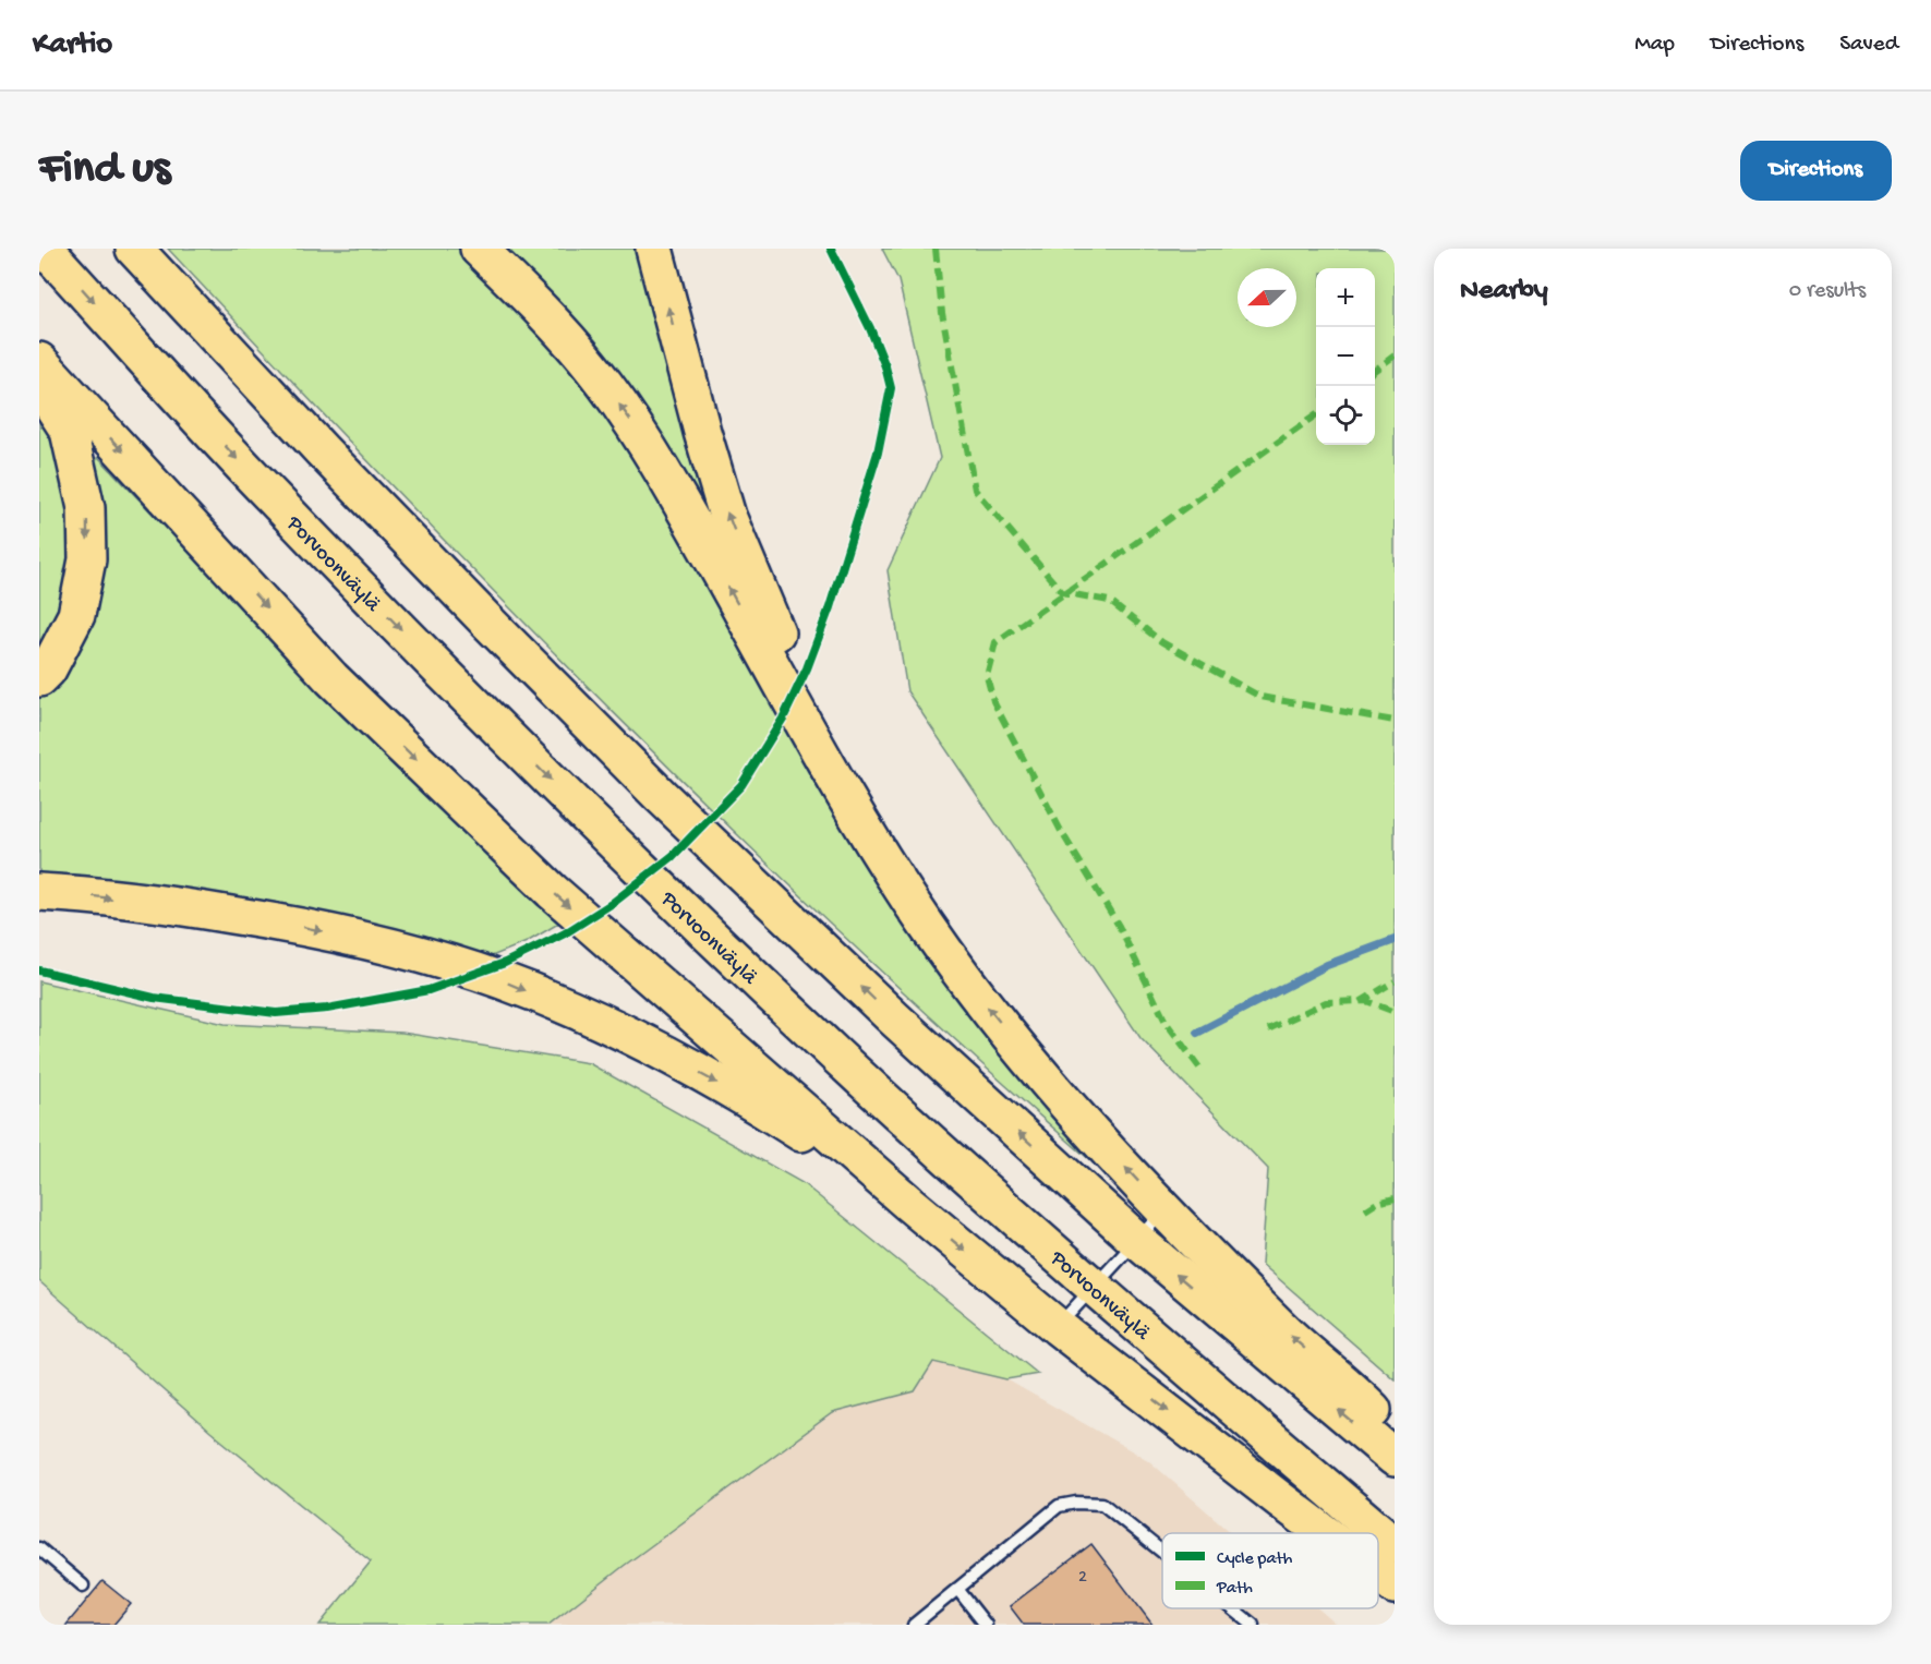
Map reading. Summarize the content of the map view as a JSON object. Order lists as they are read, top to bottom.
{
  "streets": {
    "highway": ["Porvoonväylä"]
  },
  "house_numbers": ["2"],
  "legend": ["Cycle path", "Path"],
  "north": "left",
  "page": {
    "header": "Kartio",
    "nav": ["Map", "Directions", "Saved"],
    "buttons": "Directions",
    "title": "Find us",
    "heading": ["Nearby", "0 results"],
    "map_buttons": ["+", "−"]
  }
}
